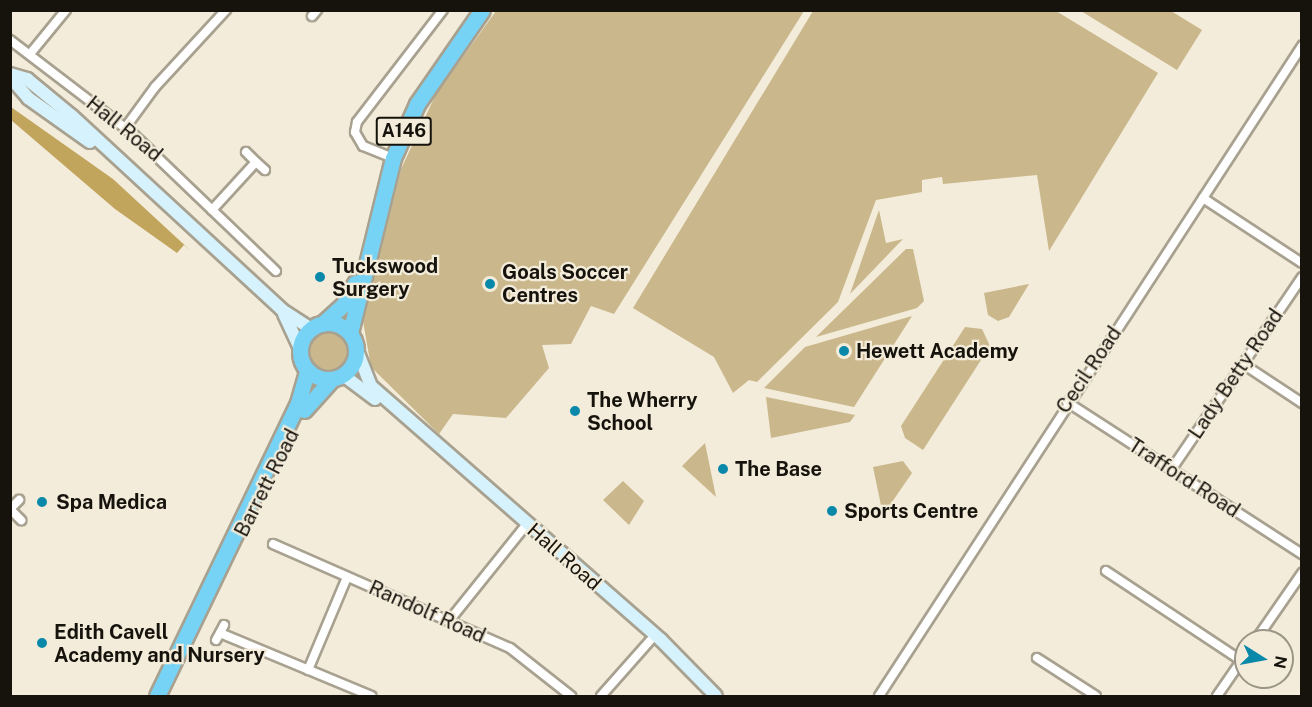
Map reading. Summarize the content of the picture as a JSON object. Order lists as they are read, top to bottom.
{
  "streets": {
    "highway": ["Hall Road", "A146", "Barrett Road"],
    "street": [
      "Cecil Road",
      "Lady Betty Road",
      "Trafford Road",
      "Randolf Road"
    ]
  },
  "crossings": [
    ["Hall Road", "A146"],
    ["Hall Road", "Barrett Road"],
    ["A146", "Barrett Road"],
    ["Cecil Road", "Trafford Road"],
    ["Lady Betty Road", "Trafford Road"]
  ],
  "places": [
    "Tuckswood Surgery",
    "Goals Soccer Centres",
    "Hewett Academy",
    "The Wherry School",
    "The Base",
    "Spa Medica",
    "Sports Centre",
    "Edith Cavell Academy and Nursery"
  ],
  "north": "right"
}
